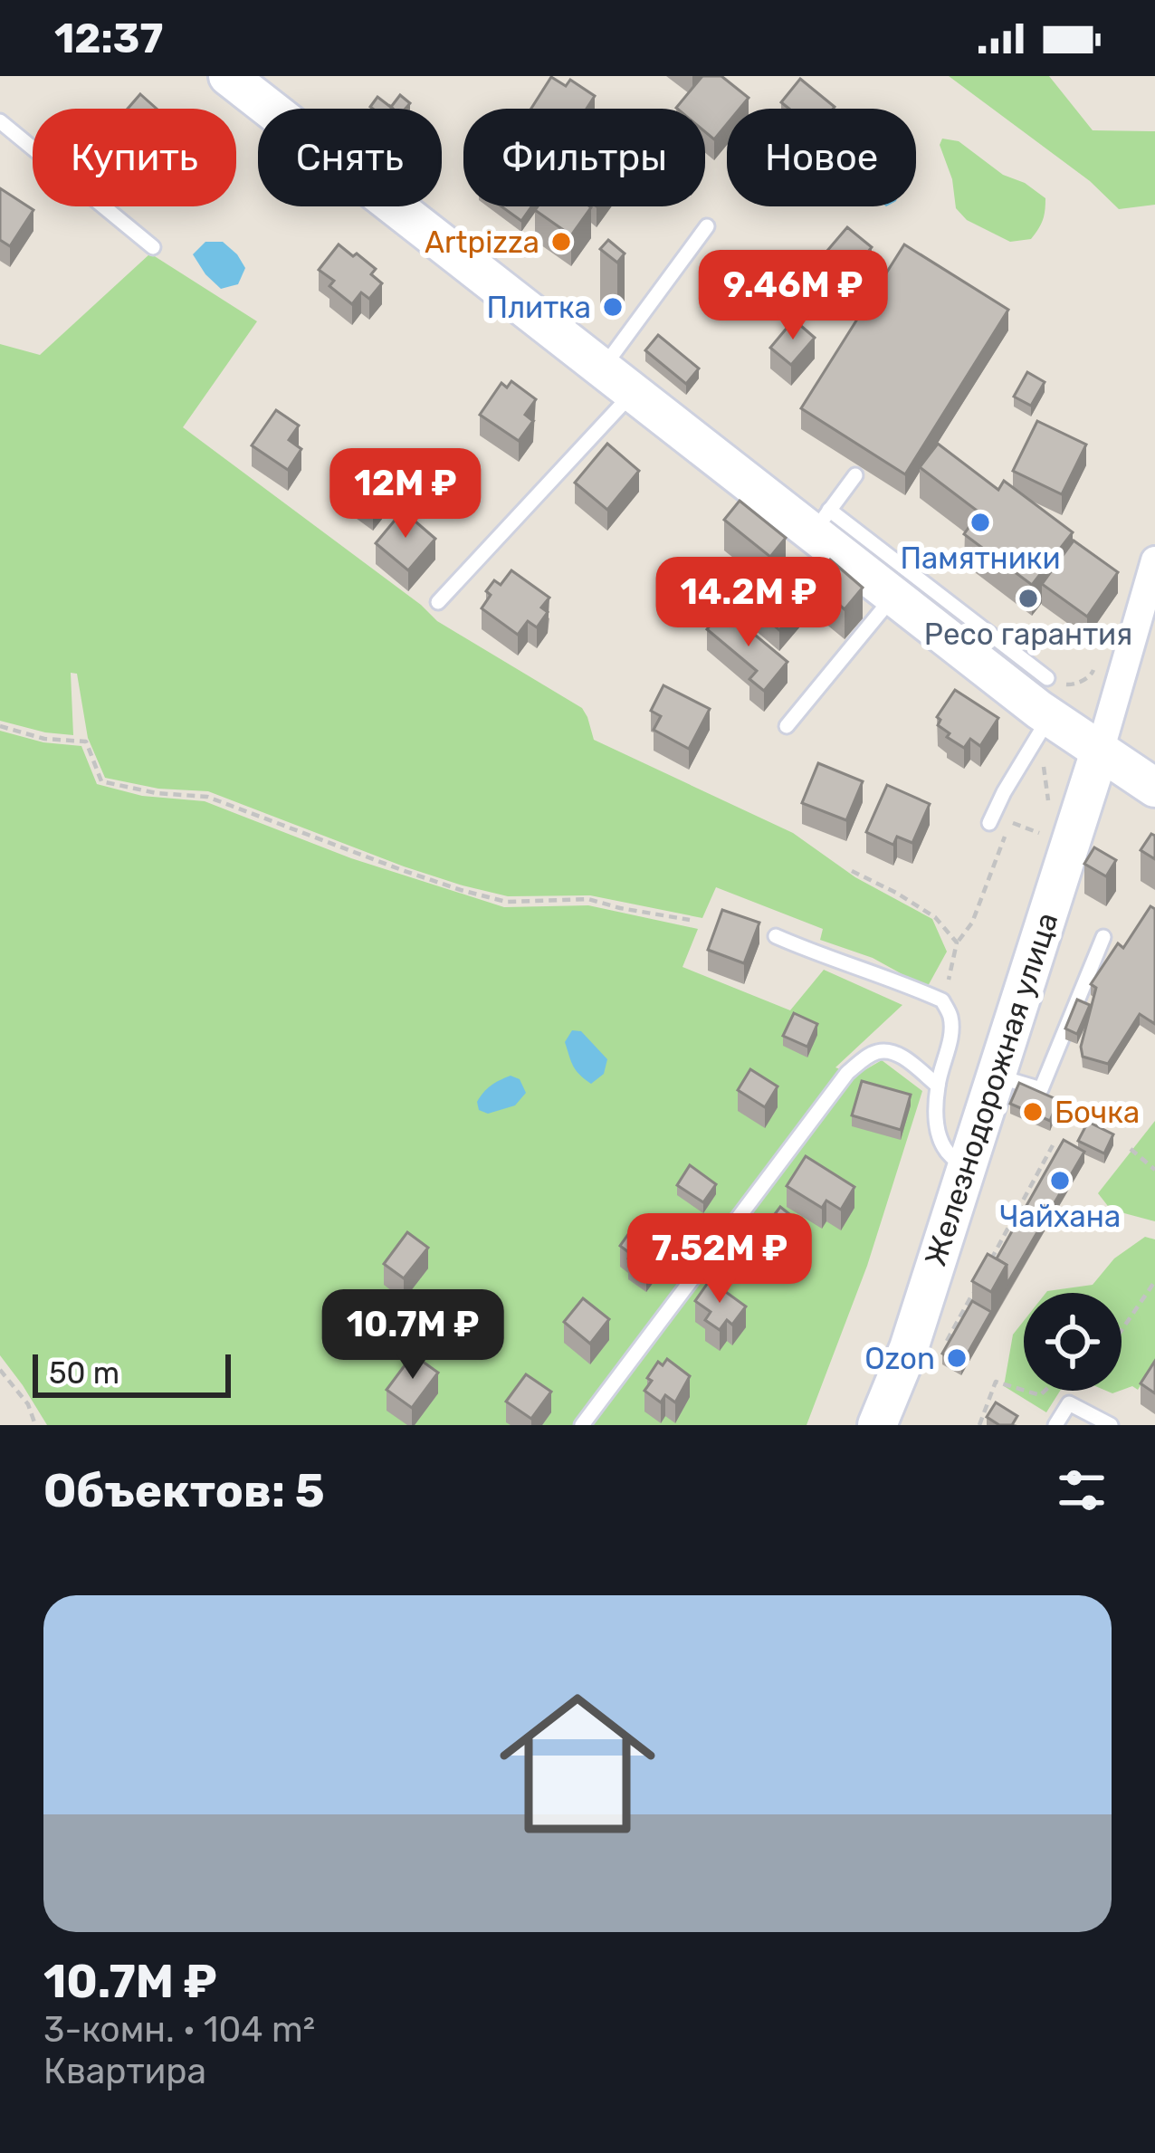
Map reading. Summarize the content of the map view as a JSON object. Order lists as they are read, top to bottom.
{
  "streets": {
    "main road": ["Железнодорожная улица"]
  },
  "places": [
    "Artpizza",
    "Плитка",
    "Памятники",
    "Ресо гарантия",
    "Бочка",
    "Чайхана",
    "Ozon"
  ],
  "scale_bar": "50 m",
  "page": {
    "status": "12:37",
    "chip": [
      "Купить",
      "Снять",
      "Фильтры",
      "Новое"
    ],
    "price": [
      "9.46M ₽",
      "12M ₽",
      "14.2M ₽",
      "7.52M ₽",
      "10.7M ₽"
    ],
    "scale": "50 m",
    "heading": "Объектов: 5",
    "list": [
      {
        "name": "10.7M ₽",
        "note": "3-комн. · 104 m² · Квартира"
      }
    ]
  }
}
